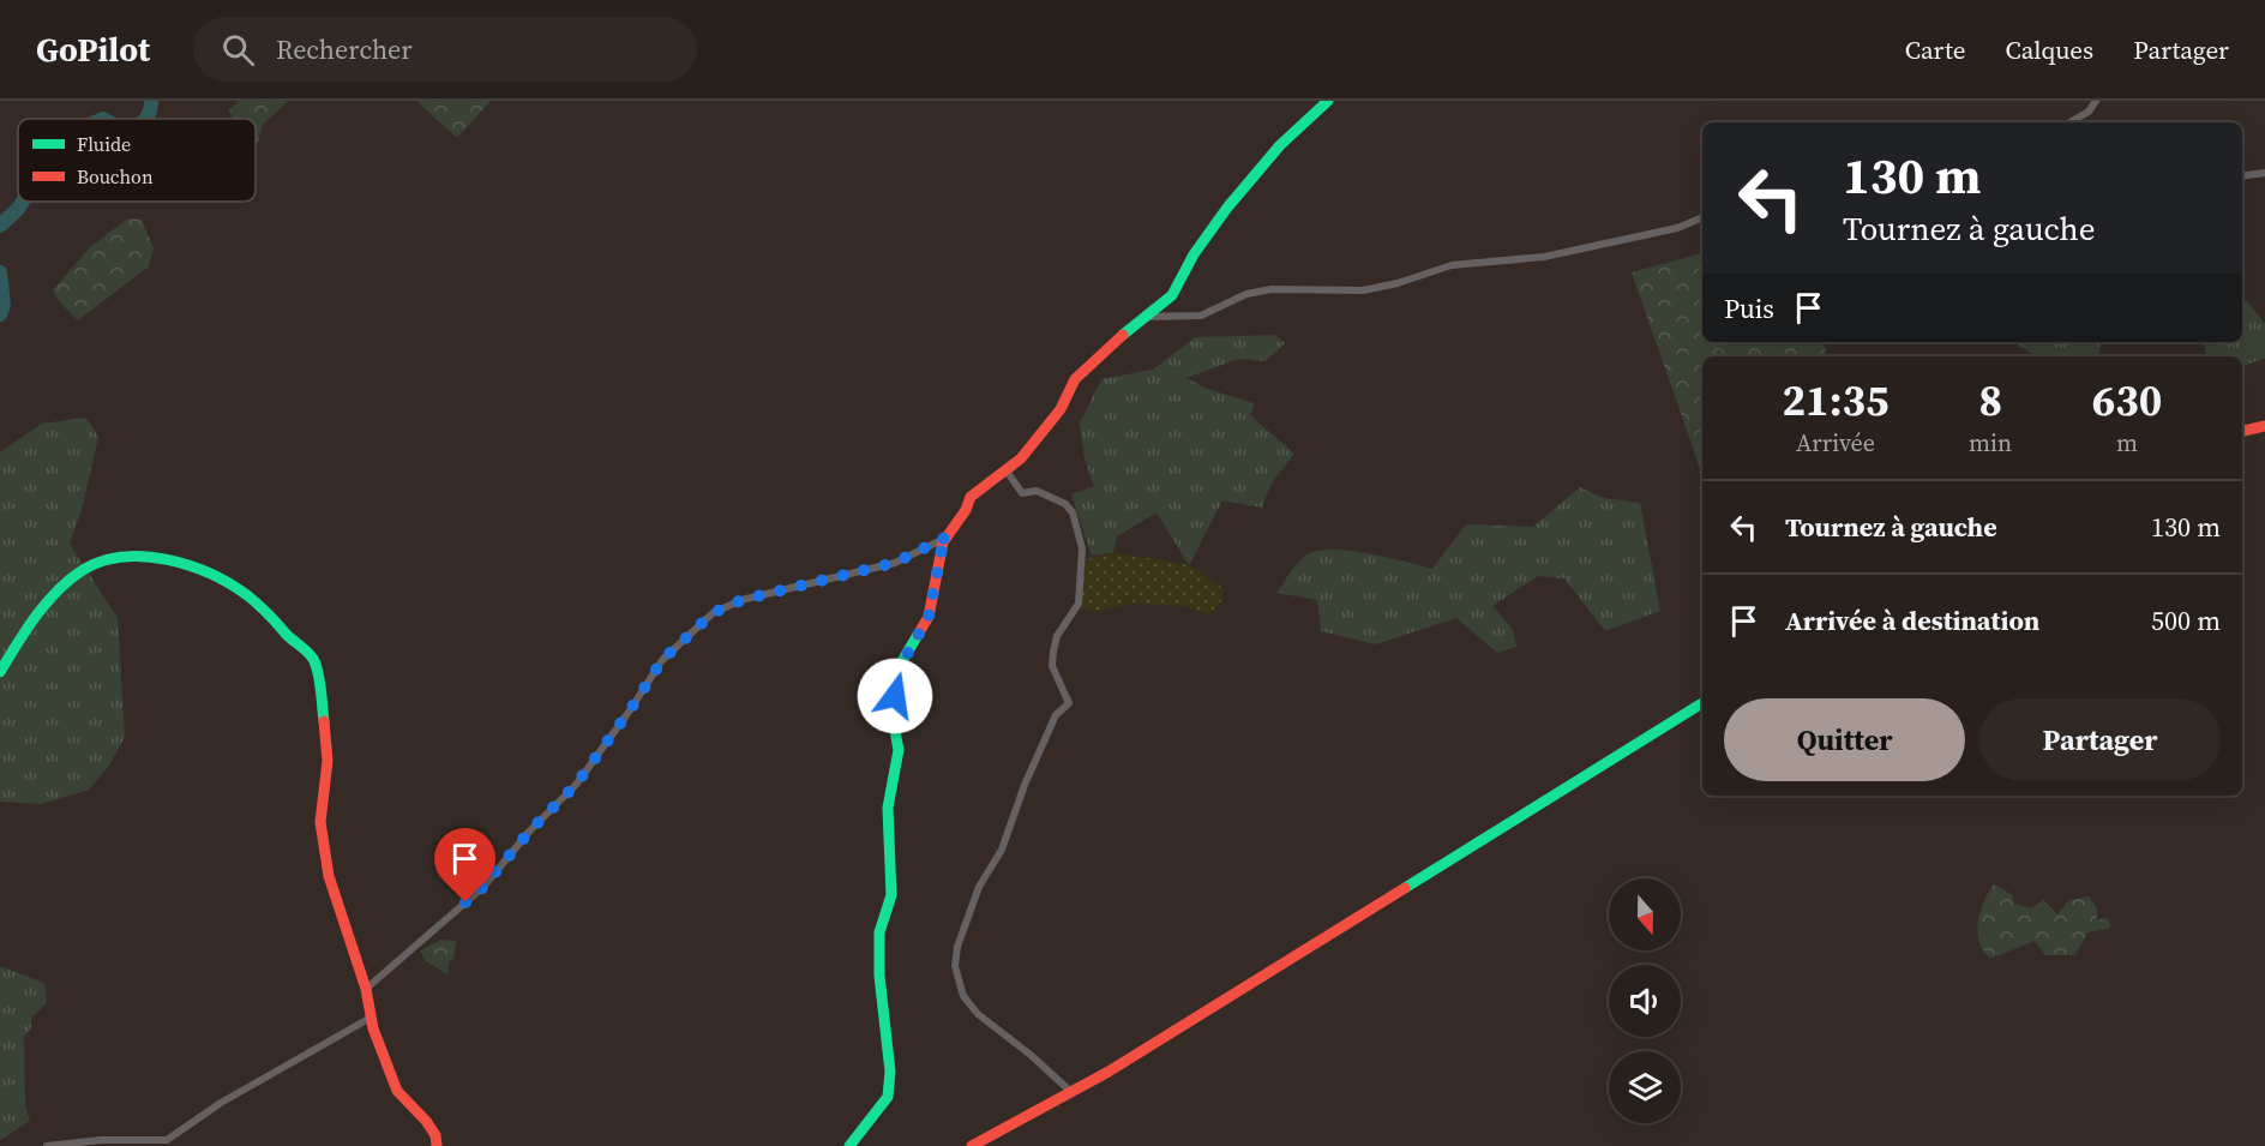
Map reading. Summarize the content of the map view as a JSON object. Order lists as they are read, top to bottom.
{
  "legend": ["Fluide", "Bouchon"],
  "north": "bottom",
  "page": {
    "header": "GoPilot",
    "search": "Rechercher",
    "nav": ["Carte", "Calques", "Partager"],
    "turn": ["130 m", "Tournez à gauche"],
    "then": "Puis",
    "eta": [
      "21:35",
      "Arrivée",
      "8",
      "min",
      "630",
      "m"
    ],
    "list": [
      {
        "name": "Tournez à gauche",
        "value": "130 m"
      },
      {
        "name": "Arrivée à destination",
        "value": "500 m"
      }
    ],
    "buttons": ["Quitter", "Partager"]
  }
}
